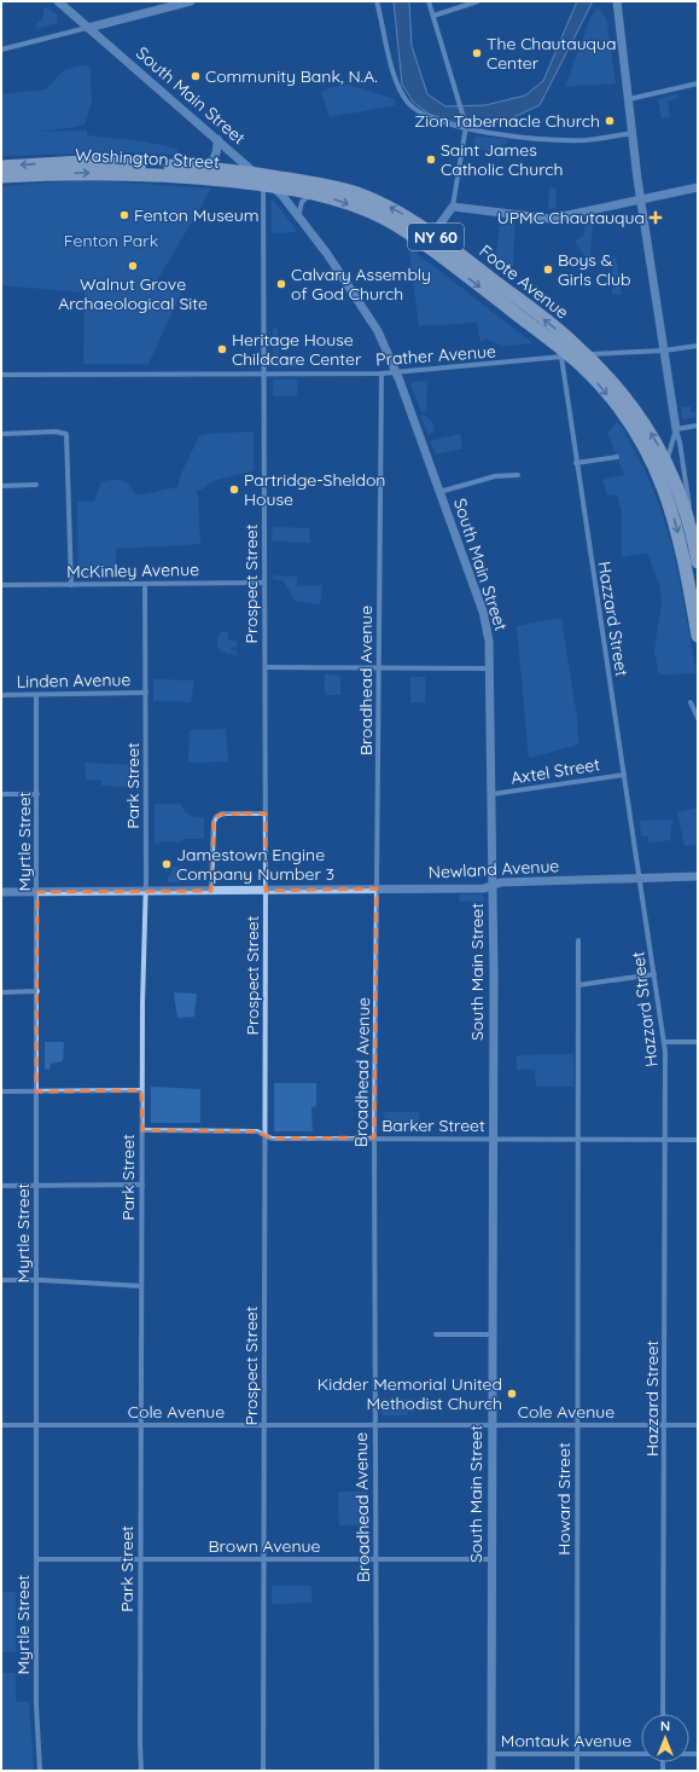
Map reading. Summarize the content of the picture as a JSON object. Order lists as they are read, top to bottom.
{
  "streets": {
    "highway": ["Washington Street", "NY 60", "Foote Avenue"],
    "street": [
      "South Main Street",
      "Prather Avenue",
      "McKinley Avenue",
      "Prospect Street",
      "Hazzard Street",
      "Linden Avenue",
      "Broadhead Avenue",
      "Axtel Street",
      "Park Street",
      "Myrtle Street",
      "Newland Avenue",
      "Barker Street",
      "Cole Avenue",
      "Howard Street",
      "Brown Avenue",
      "Montauk Avenue"
    ]
  },
  "crossings": [
    ["South Main Street", "Washington Street"],
    ["South Main Street", "Foote Avenue"],
    ["South Main Street", "Prather Avenue"],
    ["South Main Street", "Prospect Street"],
    ["South Main Street", "Axtel Street"],
    ["South Main Street", "Newland Avenue"],
    ["South Main Street", "Barker Street"],
    ["South Main Street", "Cole Avenue"],
    ["South Main Street", "Brown Avenue"],
    ["South Main Street", "Montauk Avenue"],
    ["Washington Street", "Foote Avenue"],
    ["Washington Street", "Prospect Street"],
    ["Foote Avenue", "Prather Avenue"],
    ["Foote Avenue", "Prospect Street"],
    ["Foote Avenue", "Hazzard Street"],
    ["Prather Avenue", "Prospect Street"],
    ["Prather Avenue", "Hazzard Street"],
    ["Prather Avenue", "Broadhead Avenue"],
    ["McKinley Avenue", "Prospect Street"],
    ["McKinley Avenue", "Park Street"],
    ["Prospect Street", "Newland Avenue"],
    ["Prospect Street", "Barker Street"],
    ["Prospect Street", "Cole Avenue"],
    ["Prospect Street", "Brown Avenue"],
    ["Hazzard Street", "Axtel Street"],
    ["Hazzard Street", "Newland Avenue"],
    ["Hazzard Street", "Barker Street"],
    ["Hazzard Street", "Cole Avenue"],
    ["Linden Avenue", "Park Street"],
    ["Linden Avenue", "Myrtle Street"],
    ["Broadhead Avenue", "Newland Avenue"],
    ["Broadhead Avenue", "Barker Street"],
    ["Broadhead Avenue", "Cole Avenue"],
    ["Broadhead Avenue", "Brown Avenue"],
    ["Park Street", "Newland Avenue"],
    ["Park Street", "Barker Street"],
    ["Park Street", "Cole Avenue"],
    ["Park Street", "Brown Avenue"],
    ["Myrtle Street", "Newland Avenue"],
    ["Myrtle Street", "Cole Avenue"],
    ["Myrtle Street", "Brown Avenue"],
    ["Barker Street", "Howard Street"],
    ["Cole Avenue", "Howard Street"],
    ["Howard Street", "Montauk Avenue"]
  ],
  "parks": ["Fenton Park"],
  "places": {
    "other": [
      "The Chautauqua Center",
      "Community Bank, N.A.",
      "Zion Tabernacle Church",
      "Saint James Catholic Church",
      "Fenton Museum",
      "Walnut Grove Archaeological Site",
      "Boys & Girls Club",
      "Calvary Assembly of God Church",
      "Heritage House Childcare Center",
      "Partridge-Sheldon House",
      "Jamestown Engine Company Number 3",
      "Kidder Memorial United Methodist Church"
    ],
    "health": ["UPMC Chautauqua"]
  },
  "north": "top"
}
